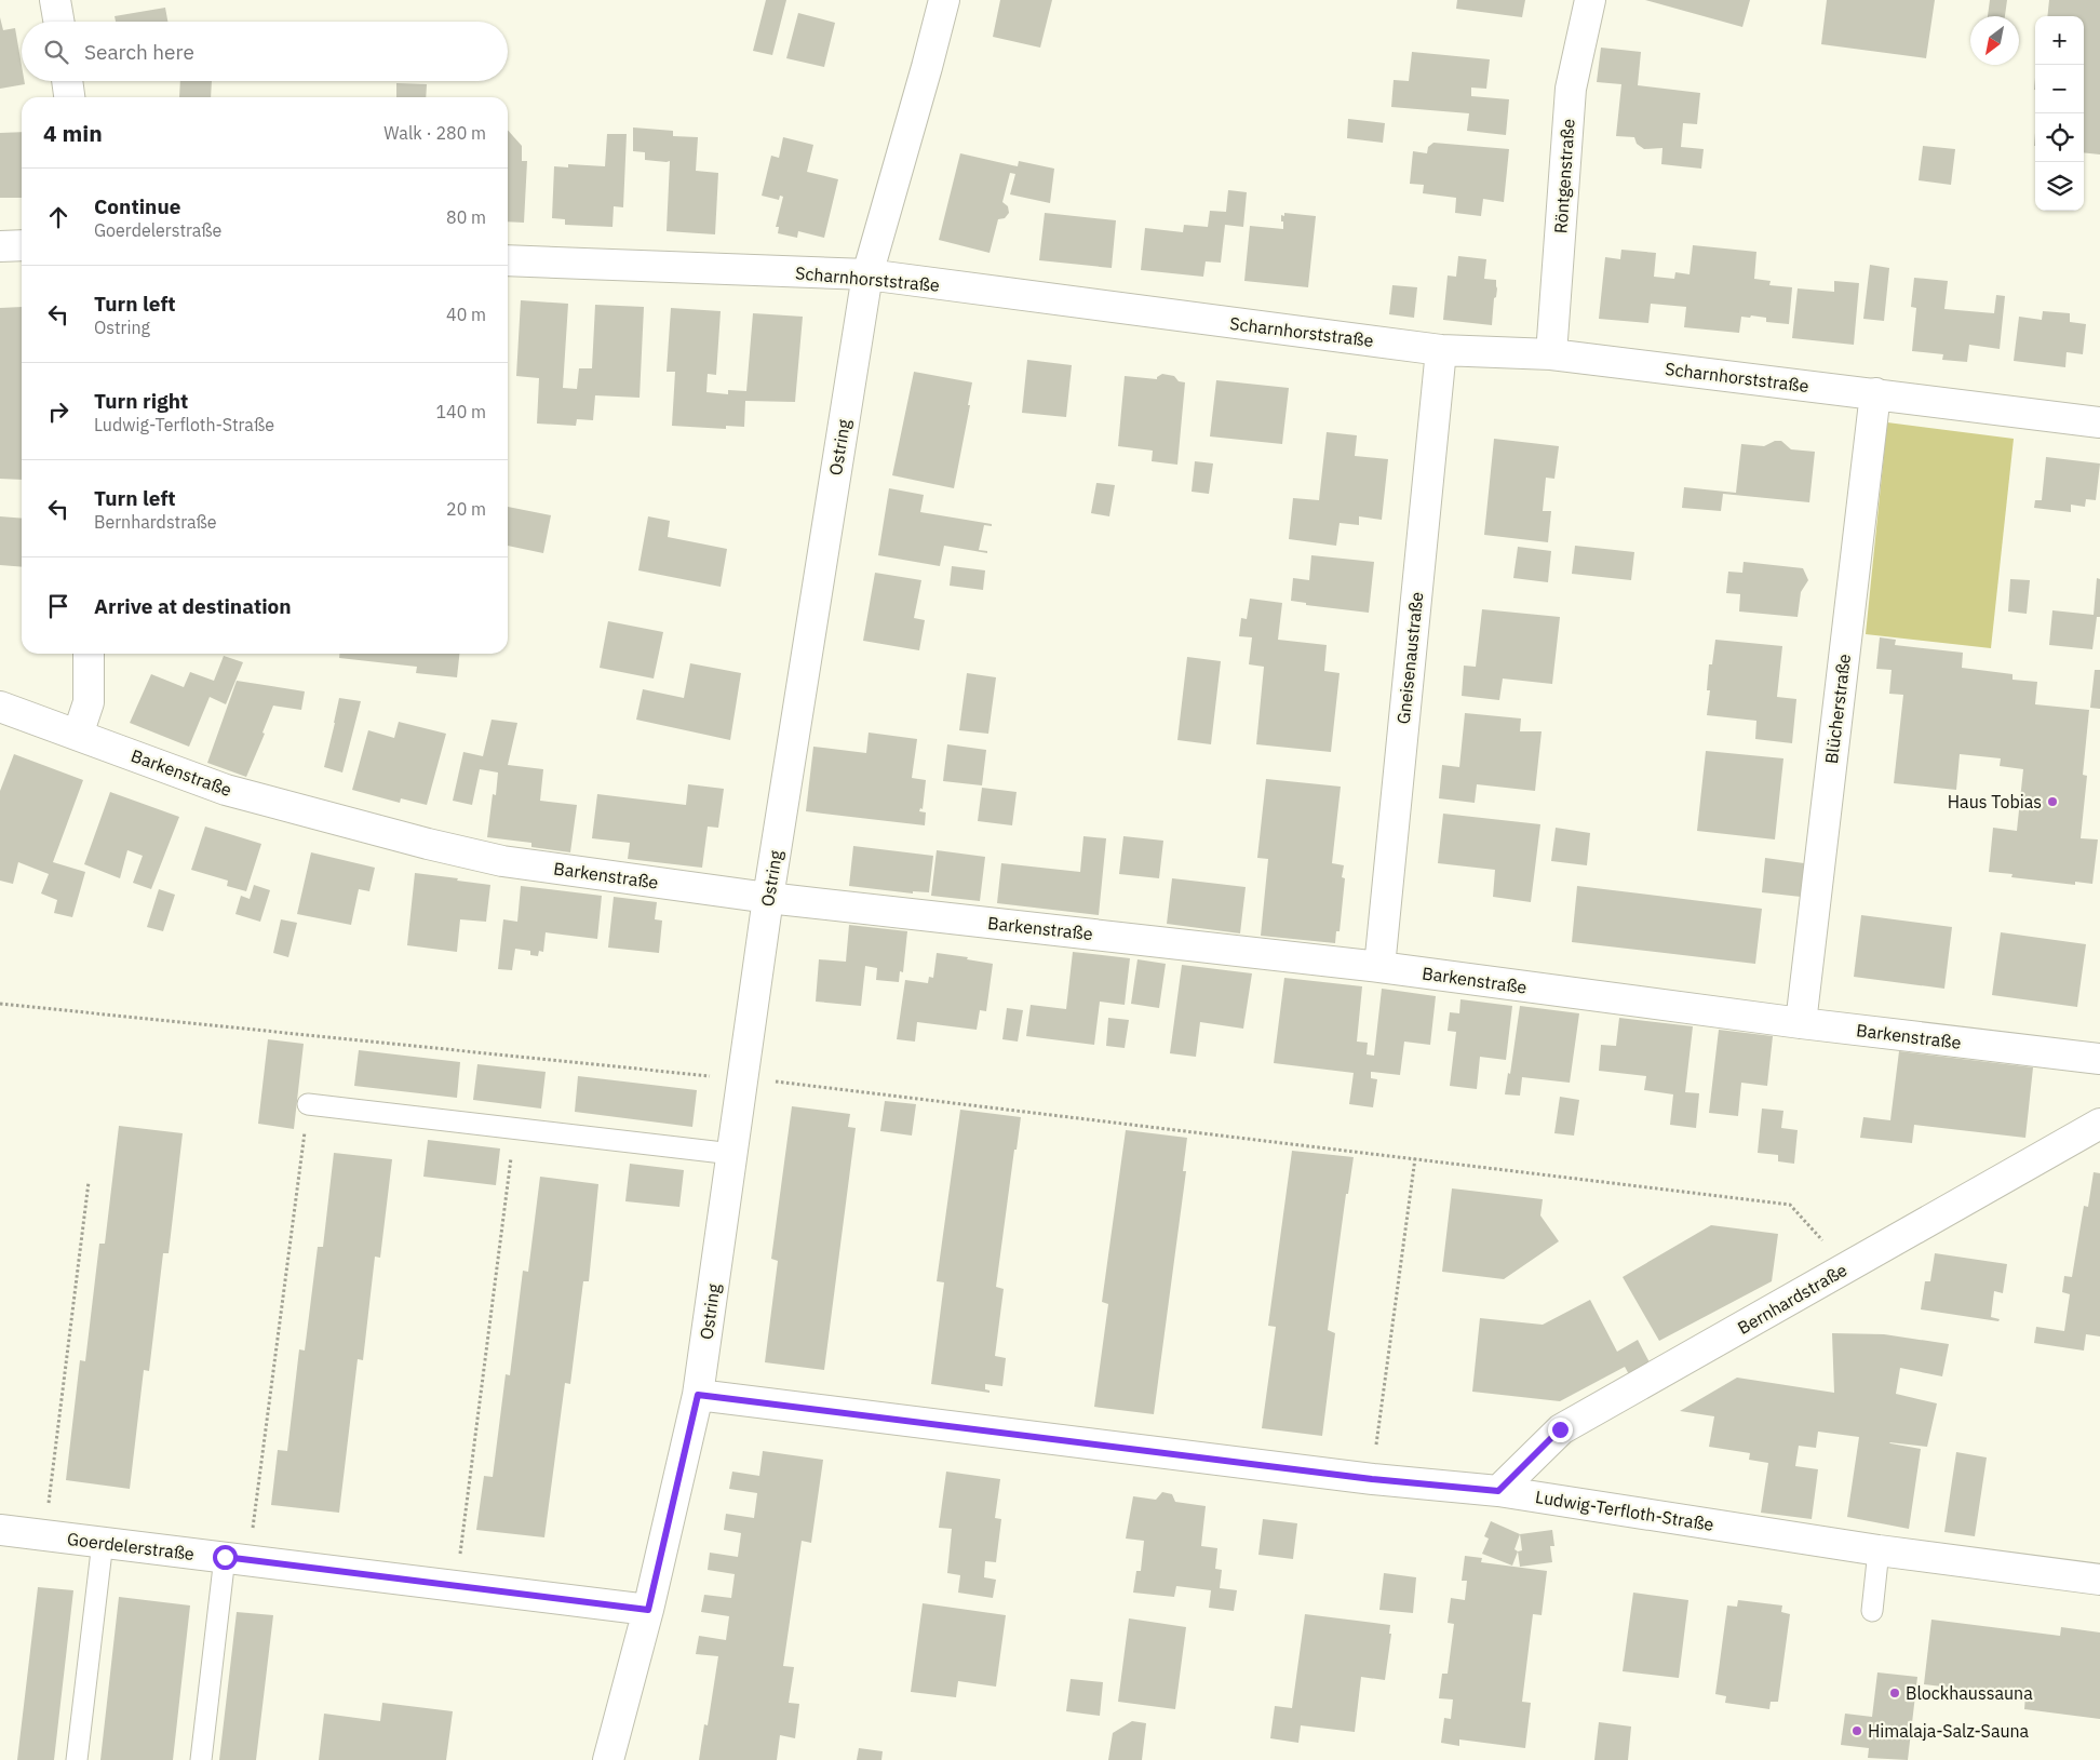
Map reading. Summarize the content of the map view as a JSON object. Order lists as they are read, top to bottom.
{
  "streets": {
    "street": [
      "Röntgenstraße",
      "Scharnhorststraße",
      "Ostring",
      "Gneisenaustraße",
      "Blücherstraße",
      "Barkenstraße",
      "Bernhardstraße",
      "Ludwig-Terfloth-Straße",
      "Goerdelerstraße"
    ]
  },
  "crossings": [
    ["Röntgenstraße", "Scharnhorststraße"],
    ["Scharnhorststraße", "Ostring"],
    ["Scharnhorststraße", "Gneisenaustraße"],
    ["Scharnhorststraße", "Blücherstraße"],
    ["Ostring", "Barkenstraße"],
    ["Ostring", "Ludwig-Terfloth-Straße"],
    ["Ostring", "Goerdelerstraße"],
    ["Gneisenaustraße", "Barkenstraße"],
    ["Blücherstraße", "Barkenstraße"],
    ["Bernhardstraße", "Ludwig-Terfloth-Straße"]
  ],
  "places": ["Haus Tobias", "Blockhaussauna", "Himalaja-Salz-Sauna"],
  "north": "bottom left",
  "page": {
    "map_buttons": ["+", "−"],
    "search": "Search here",
    "heading": ["4 min", "Walk · 280 m"],
    "list": [
      ["Continue", "Goerdelerstraße", "80 m"],
      ["Turn left", "Ostring", "40 m"],
      ["Turn right", "Ludwig-Terfloth-Straße", "140 m"],
      ["Turn left", "Bernhardstraße", "20 m"],
      "Arrive at destination"
    ]
  }
}
